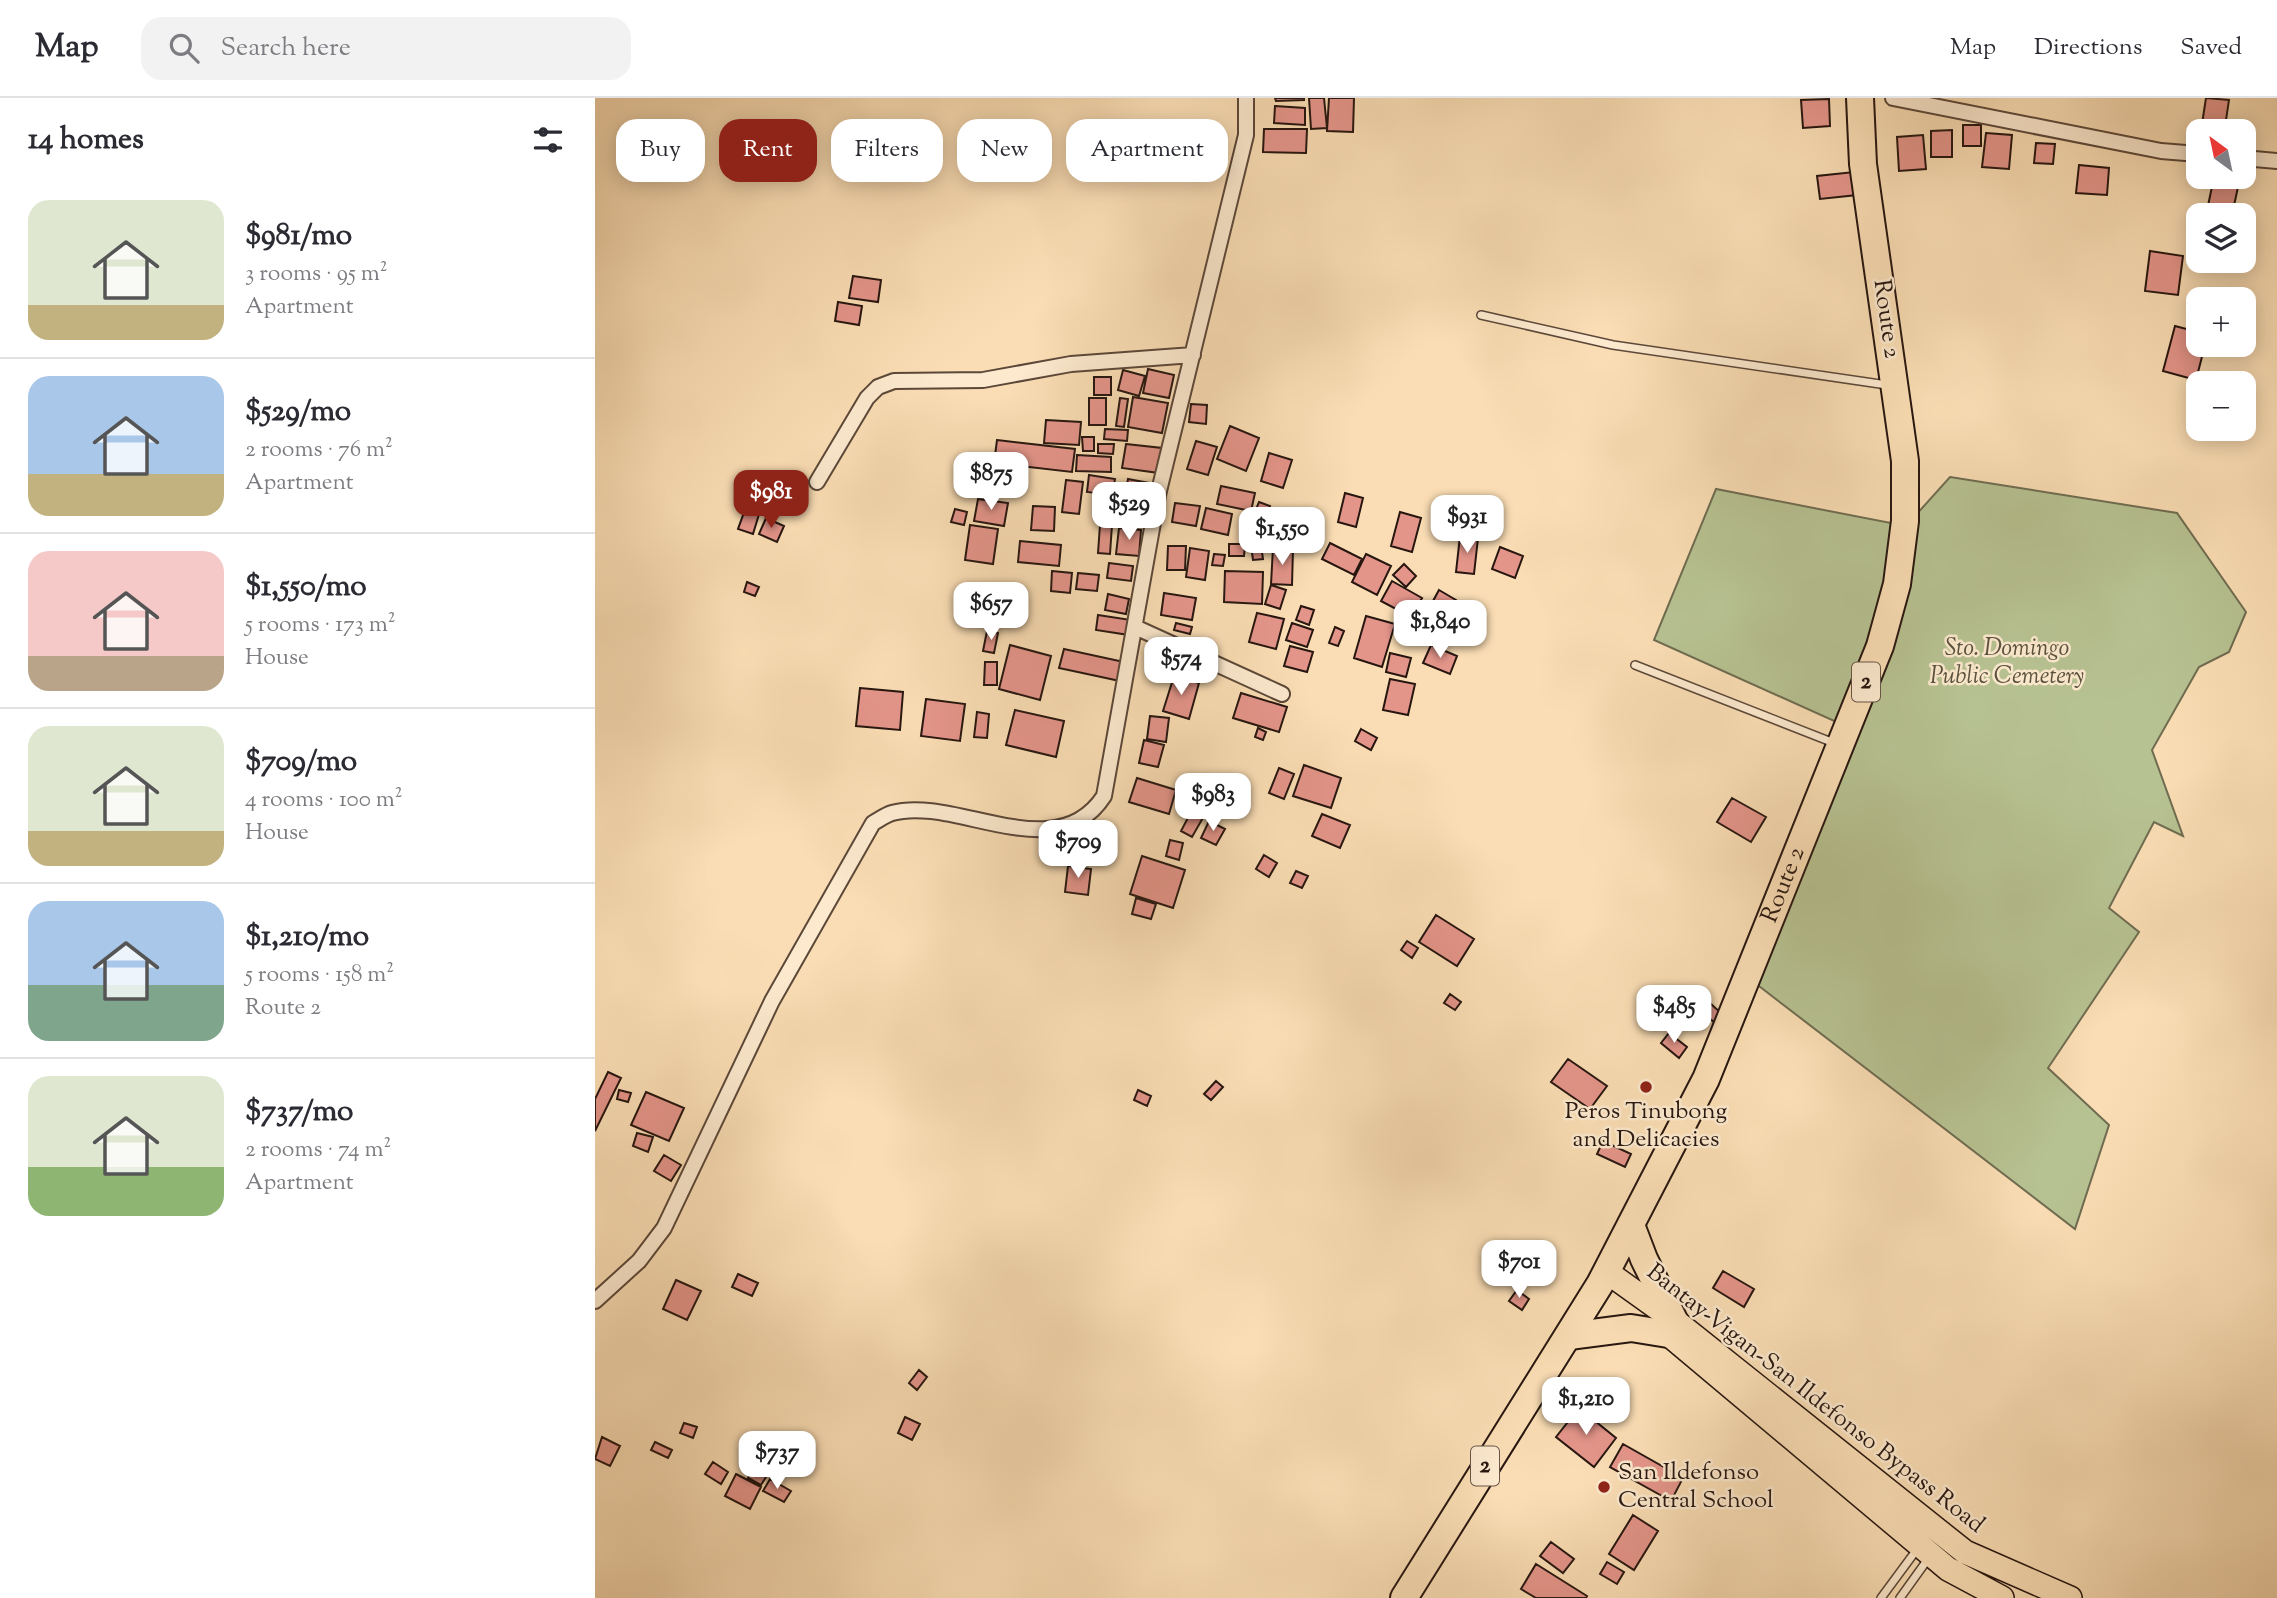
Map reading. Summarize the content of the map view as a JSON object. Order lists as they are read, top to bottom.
{
  "streets": {
    "highway": ["Route 2", "2"],
    "main road": ["Bantay-Vigan-San Ildefonso Bypass Road"]
  },
  "crossings": [
    ["Route 2", "Bantay-Vigan-San Ildefonso Bypass Road"]
  ],
  "parks": ["Sto. Domingo Public Cemetery"],
  "places": ["Peros Tinubong and Delicacies", "San Ildefonso Central School"],
  "north": "top left",
  "page": {
    "header": "Map",
    "search": "Search here",
    "nav": ["Map", "Directions", "Saved"],
    "heading": "14 homes",
    "map_buttons": ["+", "−"],
    "chip": [
      "Buy",
      "Rent",
      "Filters",
      "New",
      "Apartment"
    ],
    "list": [
      {
        "name": "$981/mo",
        "note": "3 rooms · 95 m² · Apartment"
      },
      {
        "name": "$529/mo",
        "note": "2 rooms · 76 m² · Apartment"
      },
      {
        "name": "$1,550/mo",
        "note": "5 rooms · 173 m² · House"
      },
      {
        "name": "$709/mo",
        "note": "4 rooms · 100 m² · House"
      },
      {
        "name": "$1,210/mo",
        "note": "5 rooms · 158 m² · Route 2"
      },
      {
        "name": "$737/mo",
        "note": "2 rooms · 74 m² · Apartment"
      }
    ],
    "price": [
      "$875",
      "$981",
      "$529",
      "$931",
      "$1,550",
      "$657",
      "$1,840",
      "$574",
      "$983",
      "$709",
      "$485",
      "$701",
      "$1,210",
      "$737"
    ]
  }
}
